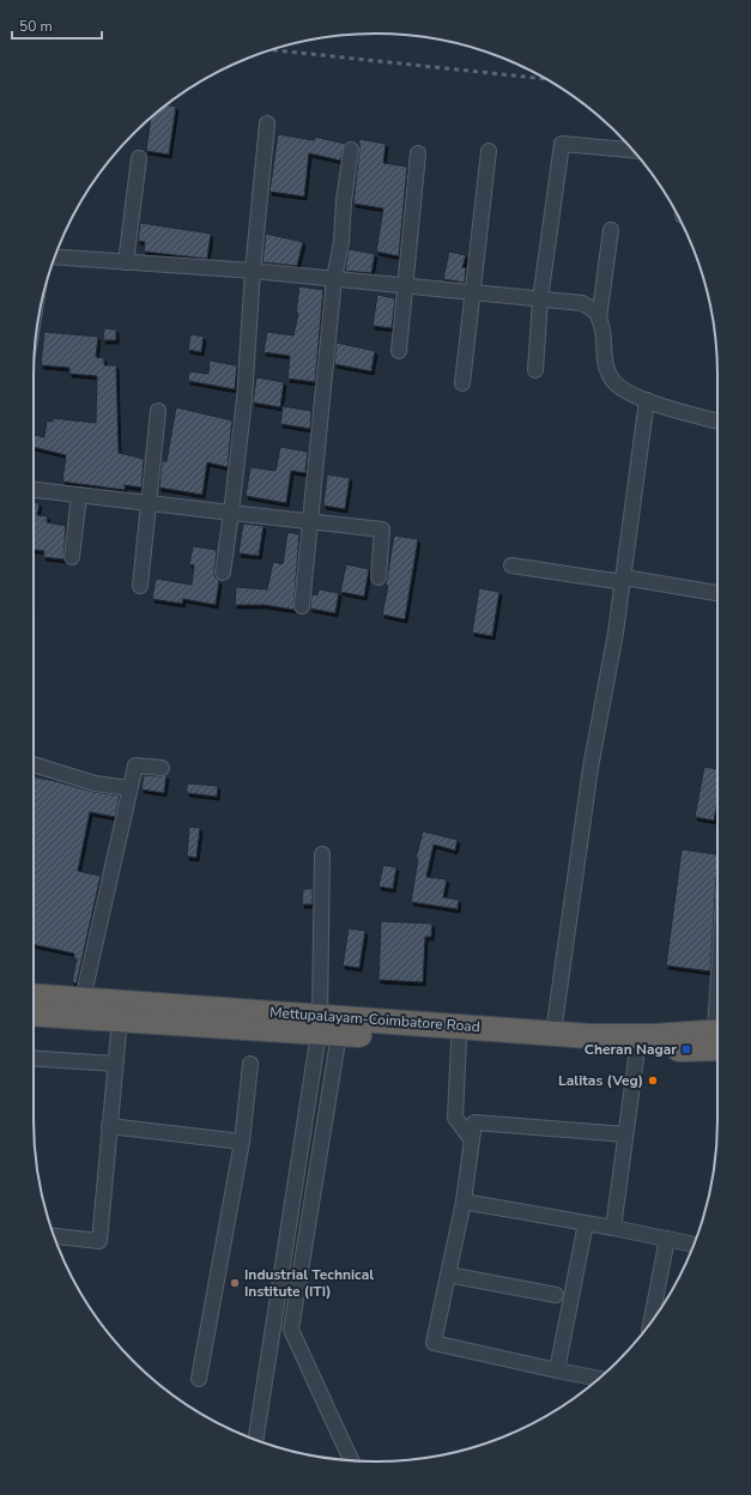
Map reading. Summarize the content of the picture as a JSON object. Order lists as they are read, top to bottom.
{
  "streets": {
    "highway": ["Mettupalayam-Coimbatore Road"]
  },
  "places": {
    "transit": ["Cheran Nagar"],
    "other": ["Lalitas (Veg)", "Industrial Technical Institute (ITI)"]
  },
  "scale_bar": "50 m"
}
